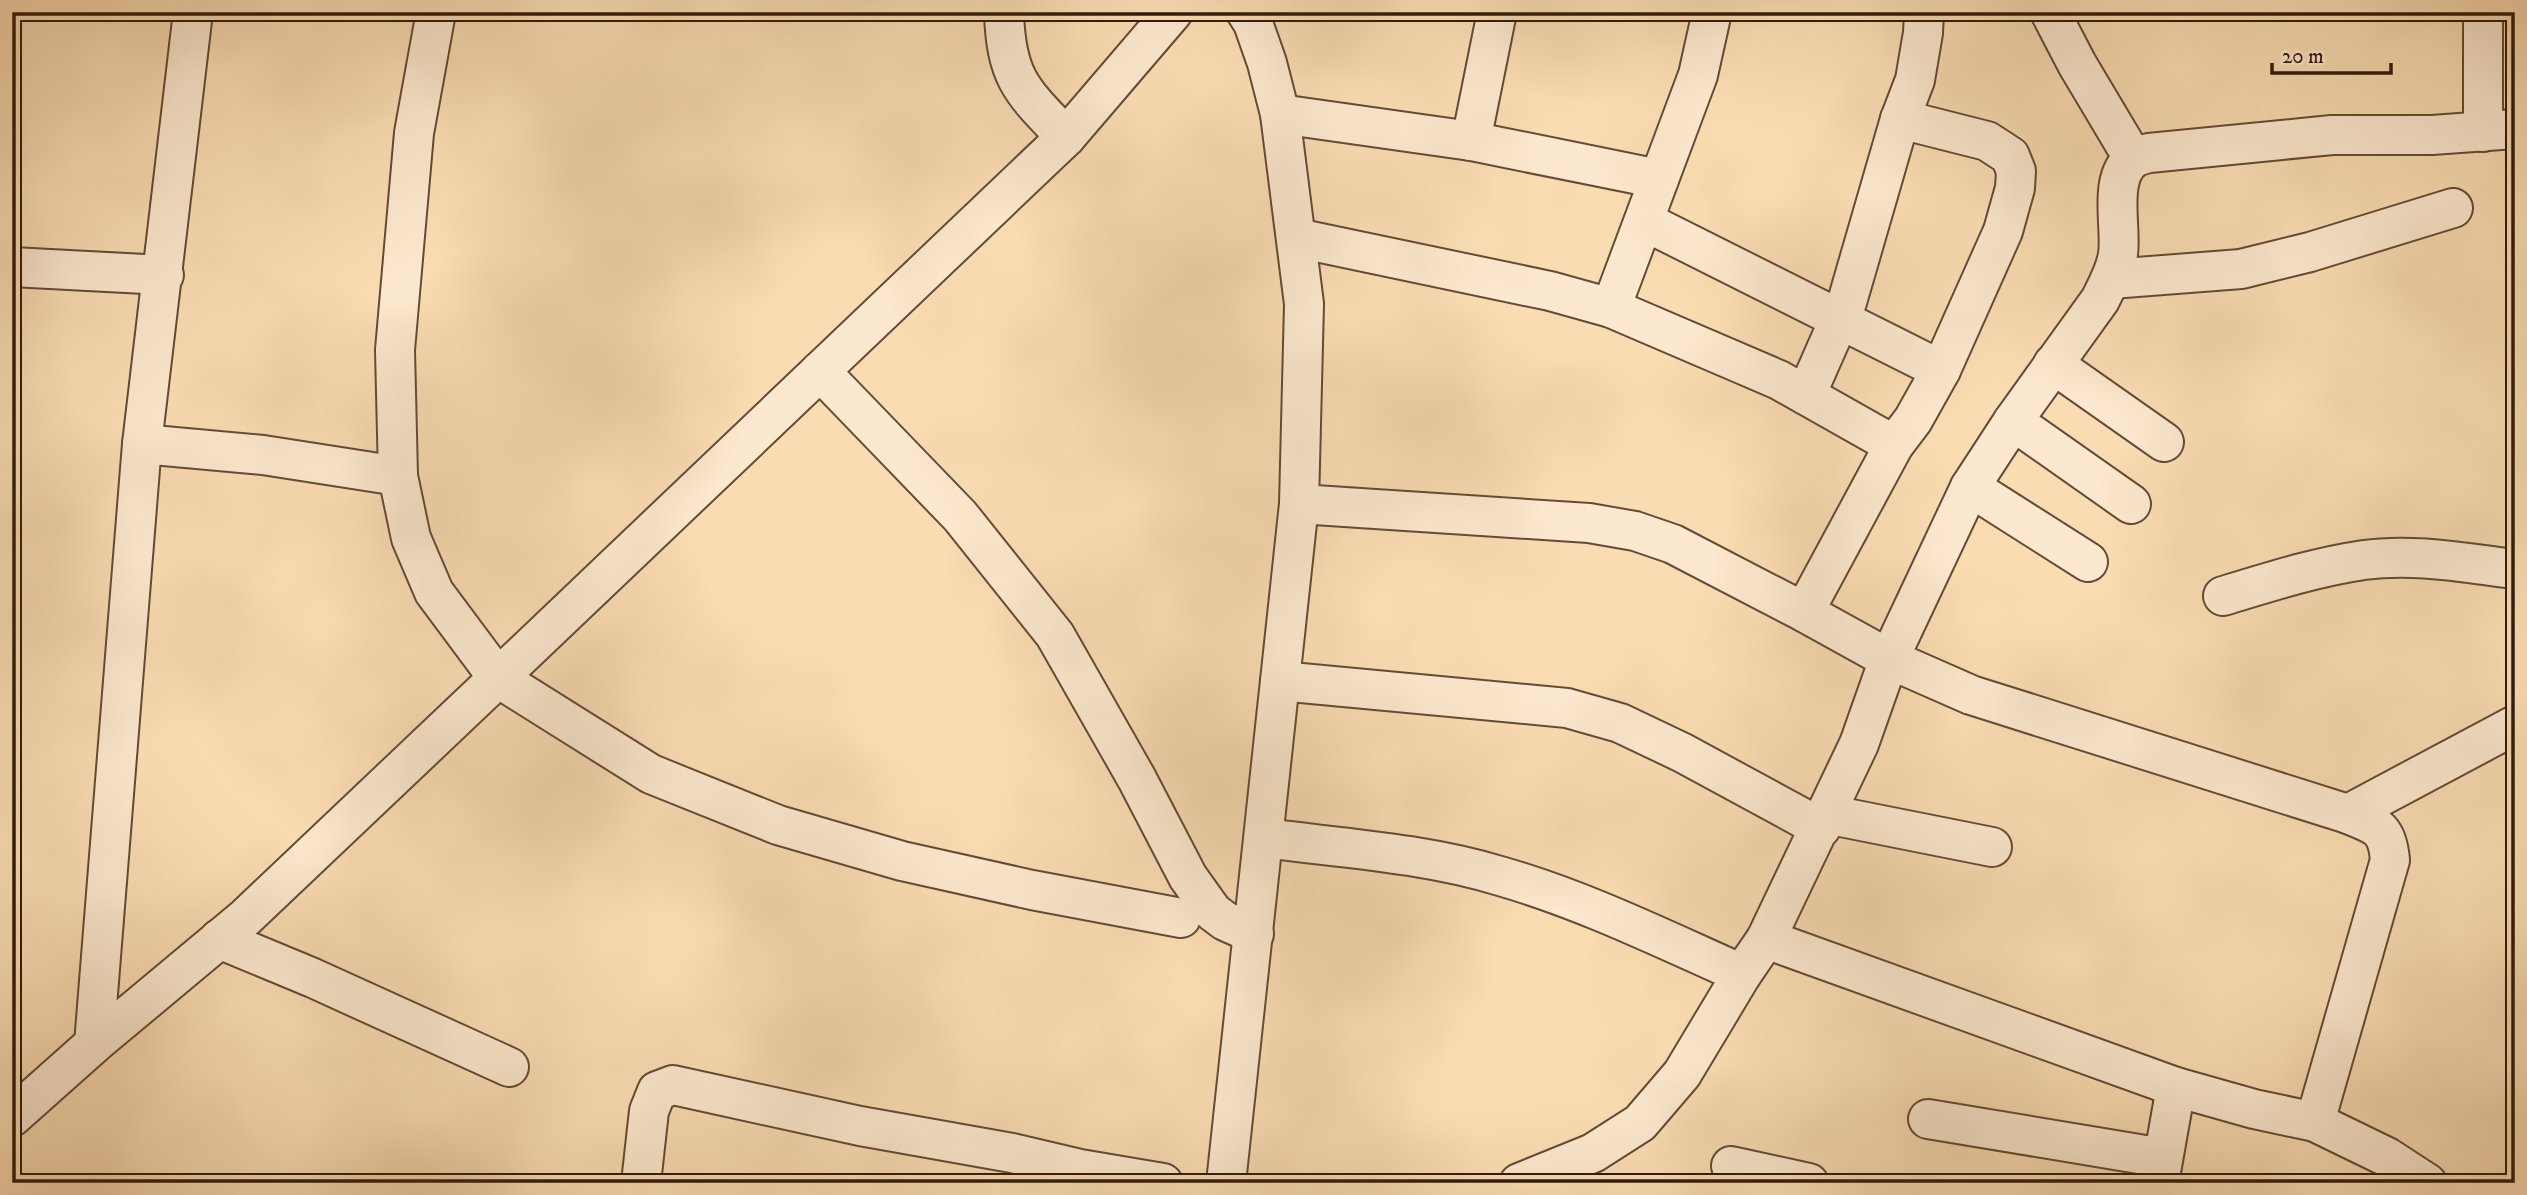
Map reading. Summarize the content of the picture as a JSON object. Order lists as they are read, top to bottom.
{
  "scale_bar": "20 m"
}
